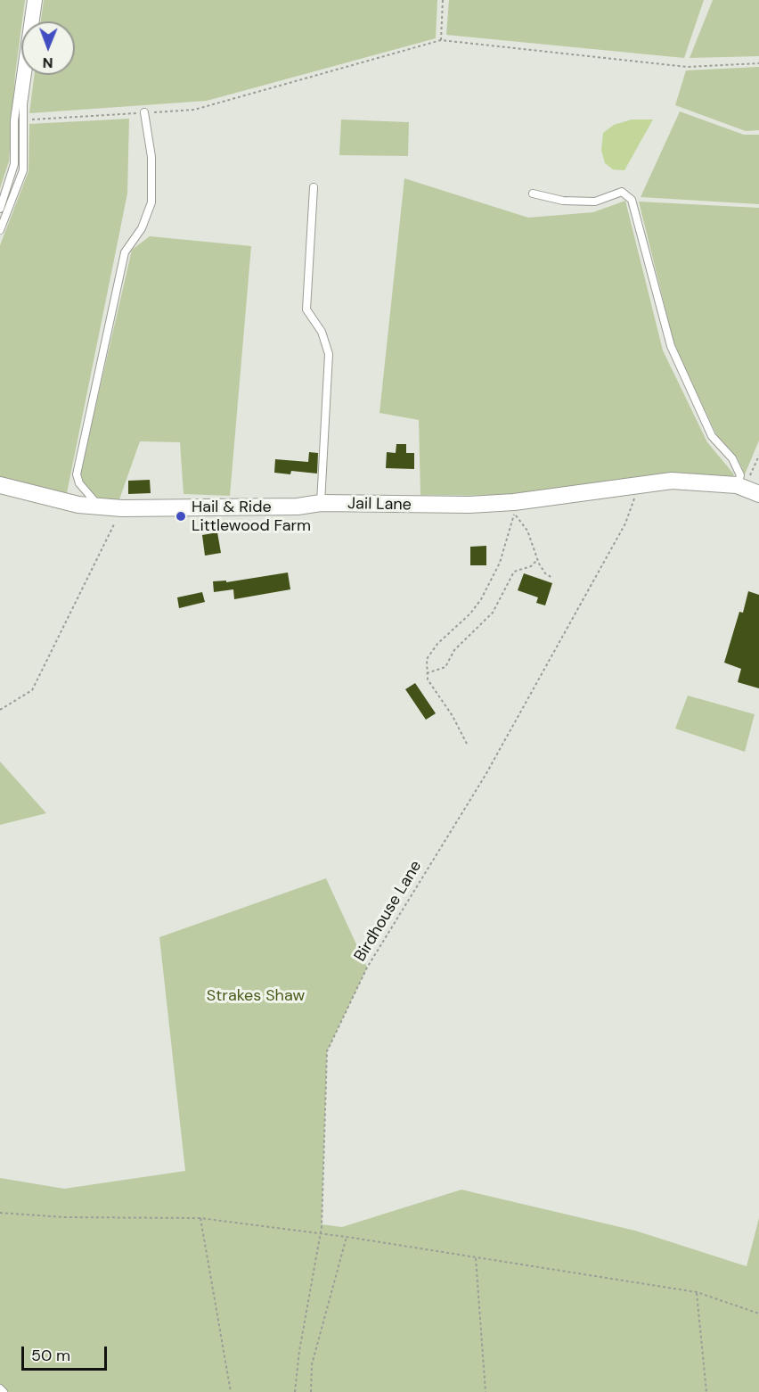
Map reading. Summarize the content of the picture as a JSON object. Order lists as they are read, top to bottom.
{
  "streets": {
    "street": ["Jail Lane"],
    "path": ["Birdhouse Lane"]
  },
  "crossings": [
    ["Jail Lane", "Birdhouse Lane"]
  ],
  "parks": ["Strakes Shaw"],
  "places": ["Hail & Ride Littlewood Farm"],
  "scale_bar": "50 m",
  "north": "bottom"
}
